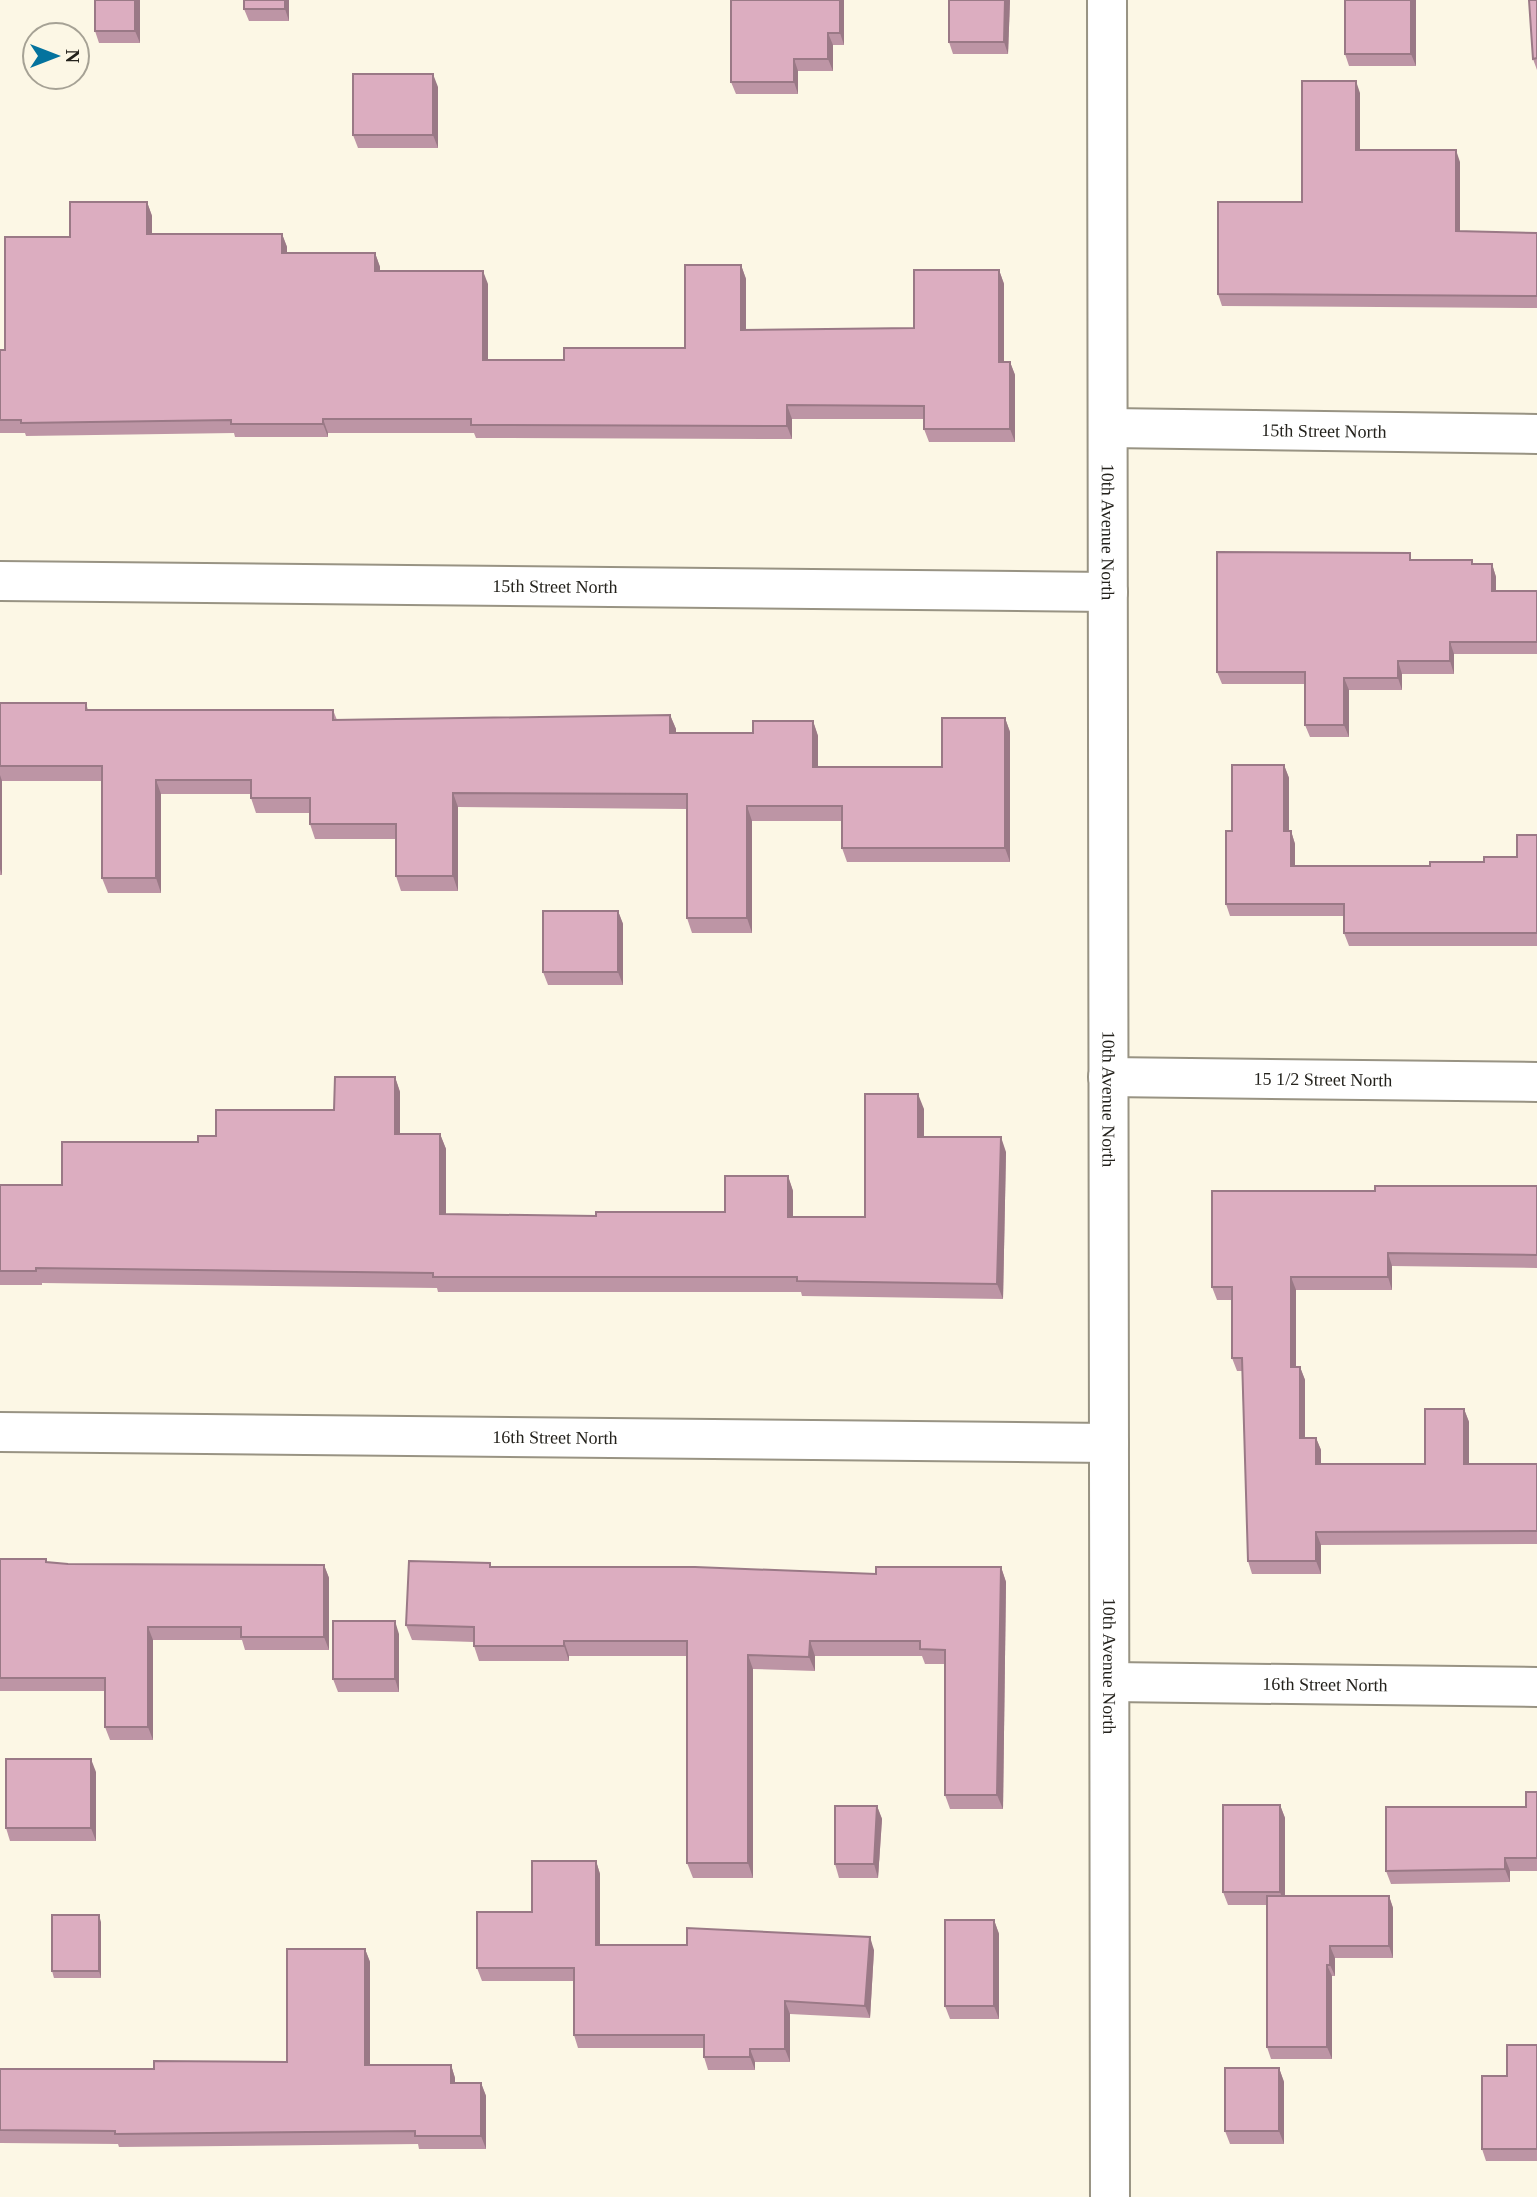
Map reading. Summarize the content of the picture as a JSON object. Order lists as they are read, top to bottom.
{
  "streets": {
    "street": [
      "15th Street North",
      "10th Avenue North",
      "15 1/2 Street North",
      "16th Street North"
    ]
  },
  "crossings": [
    ["15th Street North", "10th Avenue North"],
    ["10th Avenue North", "15 1/2 Street North"],
    ["10th Avenue North", "16th Street North"]
  ],
  "north": "right"
}
